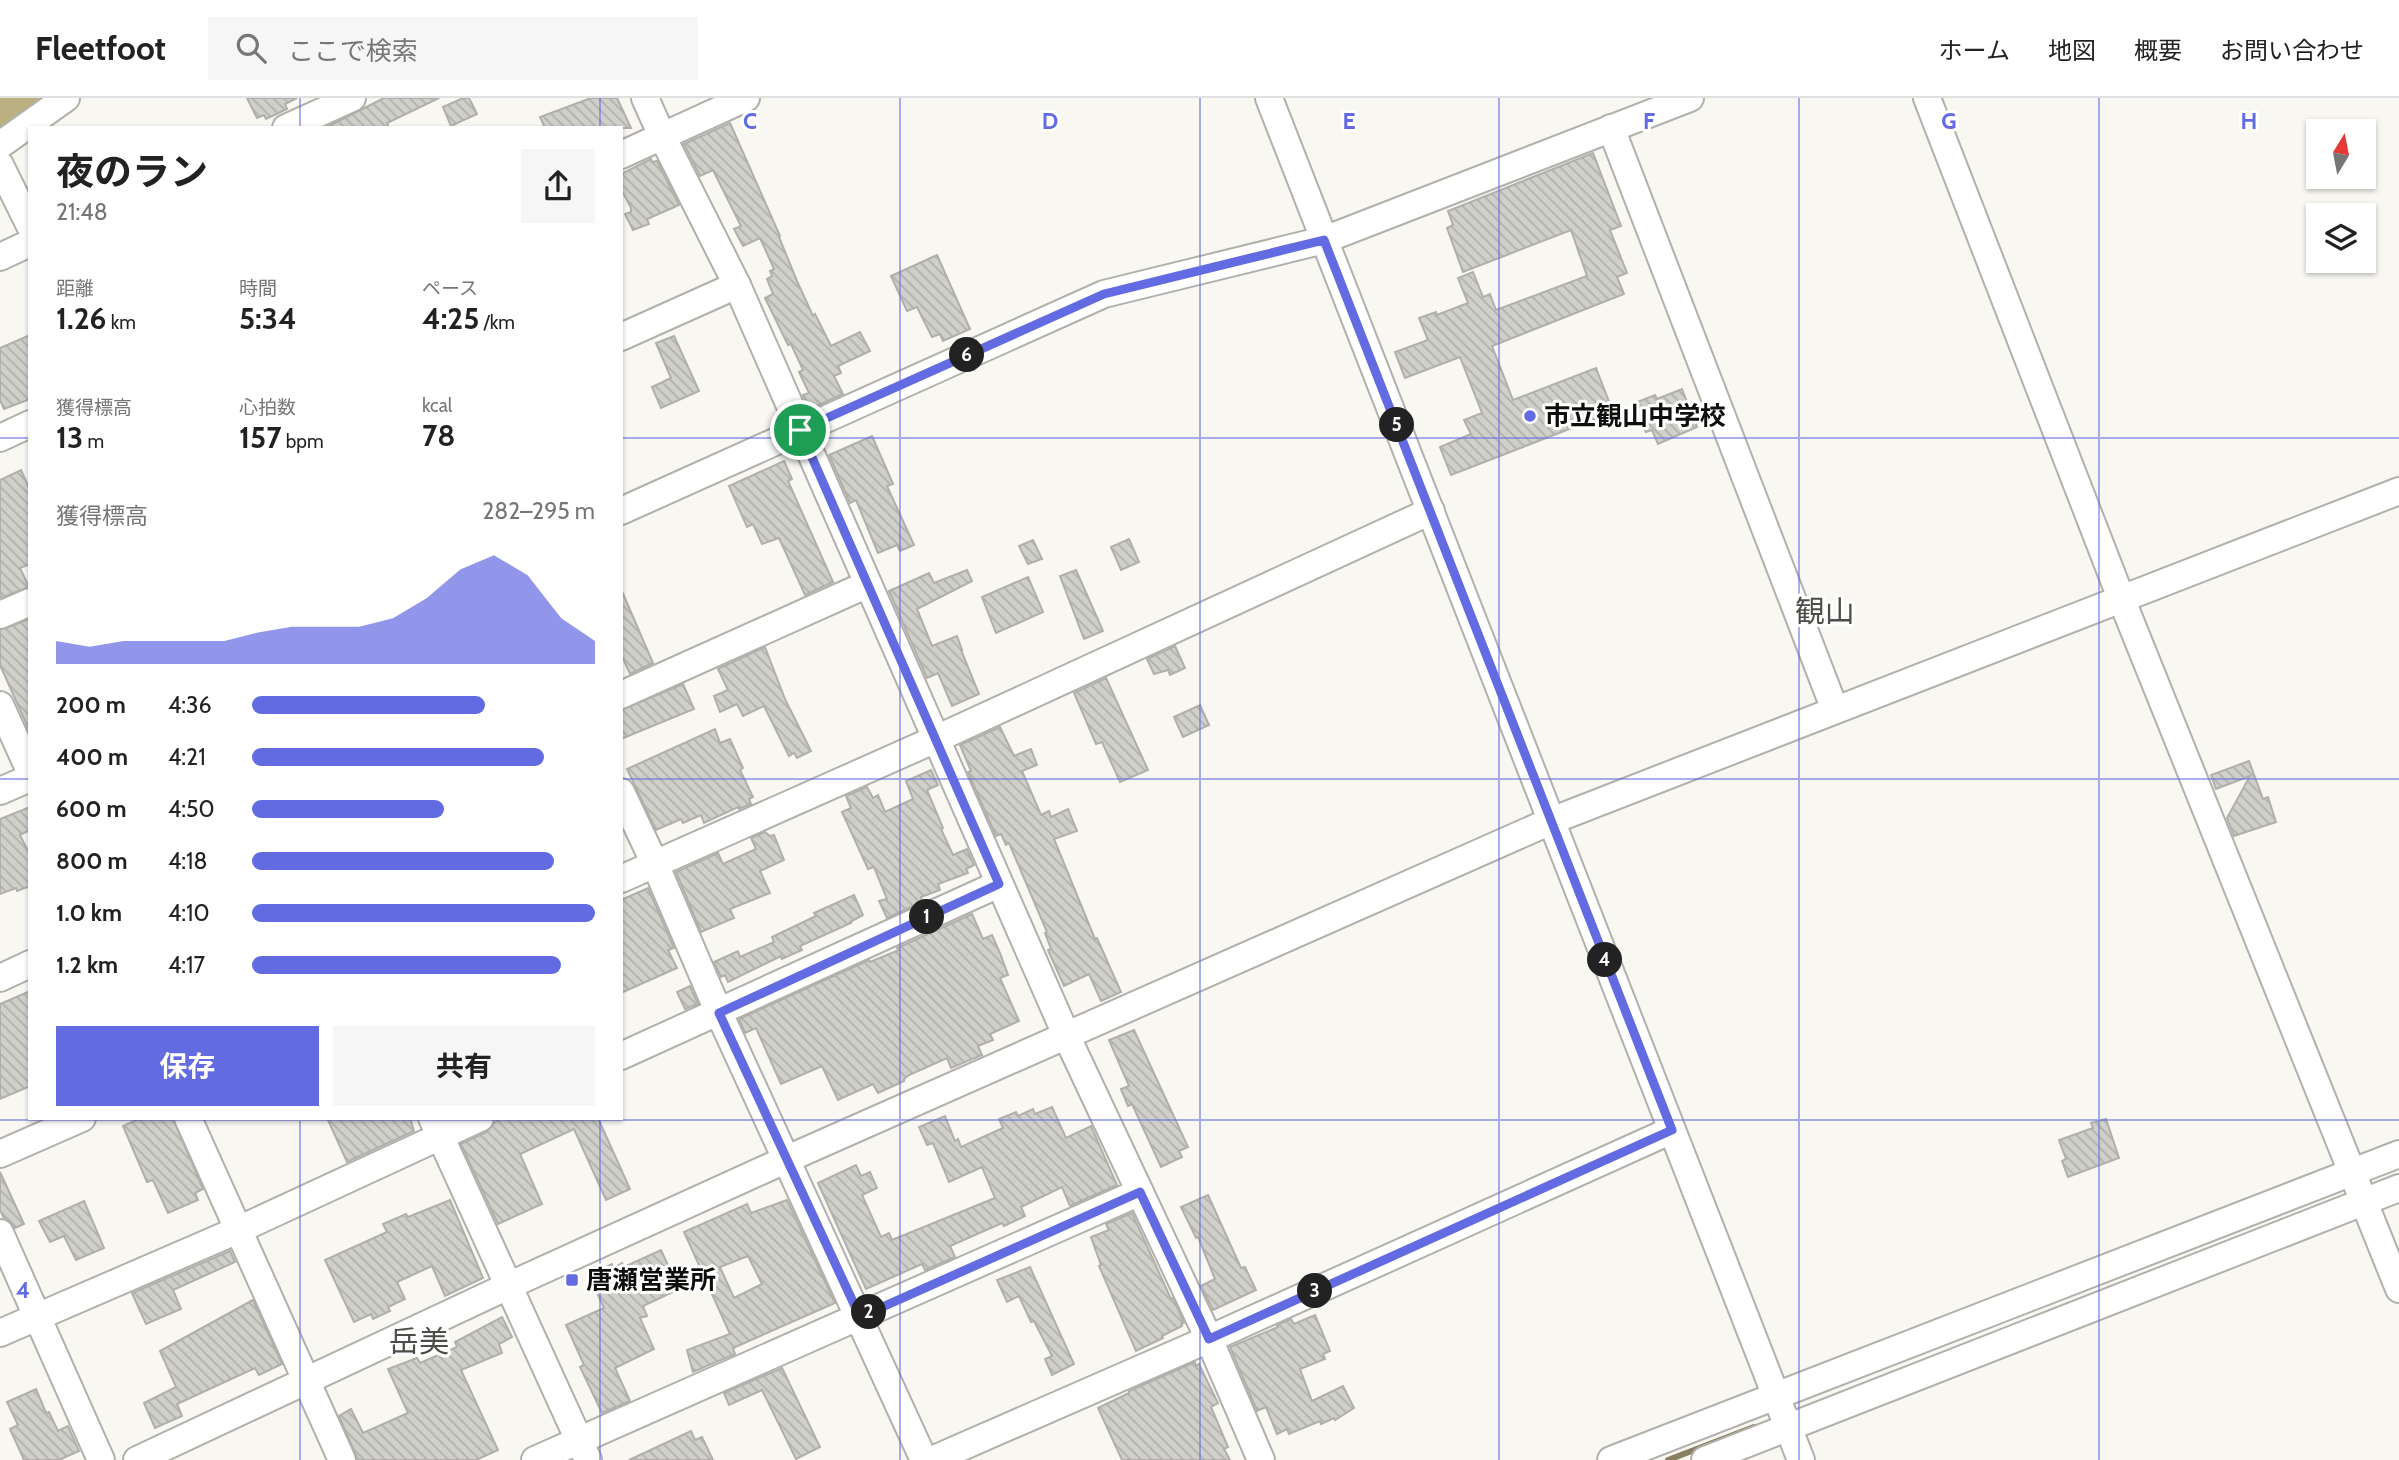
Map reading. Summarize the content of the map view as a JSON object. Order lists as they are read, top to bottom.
{
  "districts": ["観山", "岳美"],
  "places": {
    "other": ["市立観山中学校"],
    "transit": ["唐瀬営業所"]
  },
  "north": "top",
  "page": {
    "header": "Fleetfoot",
    "search": "ここで検索",
    "nav": [
      "ホーム",
      "地図",
      "概要",
      "お問い合わせ"
    ],
    "heading": ["夜のラン", "21:48"],
    "stats": [
      ["距離", "1.26 km"],
      ["時間", "5:34"],
      ["ペース", "4:25 /km"],
      ["獲得標高", "13 m"],
      ["心拍数", "157 bpm"],
      ["kcal", "78"]
    ],
    "pins": [
      "6",
      "5",
      "1",
      "4",
      "3",
      "2"
    ],
    "chart": ["獲得標高", "282–295 m"],
    "list": [
      {
        "name": "200 m",
        "note": "4:36"
      },
      {
        "name": "400 m",
        "note": "4:21"
      },
      {
        "name": "600 m",
        "note": "4:50"
      },
      {
        "name": "800 m",
        "note": "4:18"
      },
      {
        "name": "1.0 km",
        "note": "4:10"
      },
      {
        "name": "1.2 km",
        "note": "4:17"
      }
    ],
    "buttons": ["保存", "共有"]
  },
  "grid": {
    "columns": [
      "C",
      "D",
      "E",
      "F",
      "G",
      "H"
    ],
    "rows": ["4"]
  }
}
